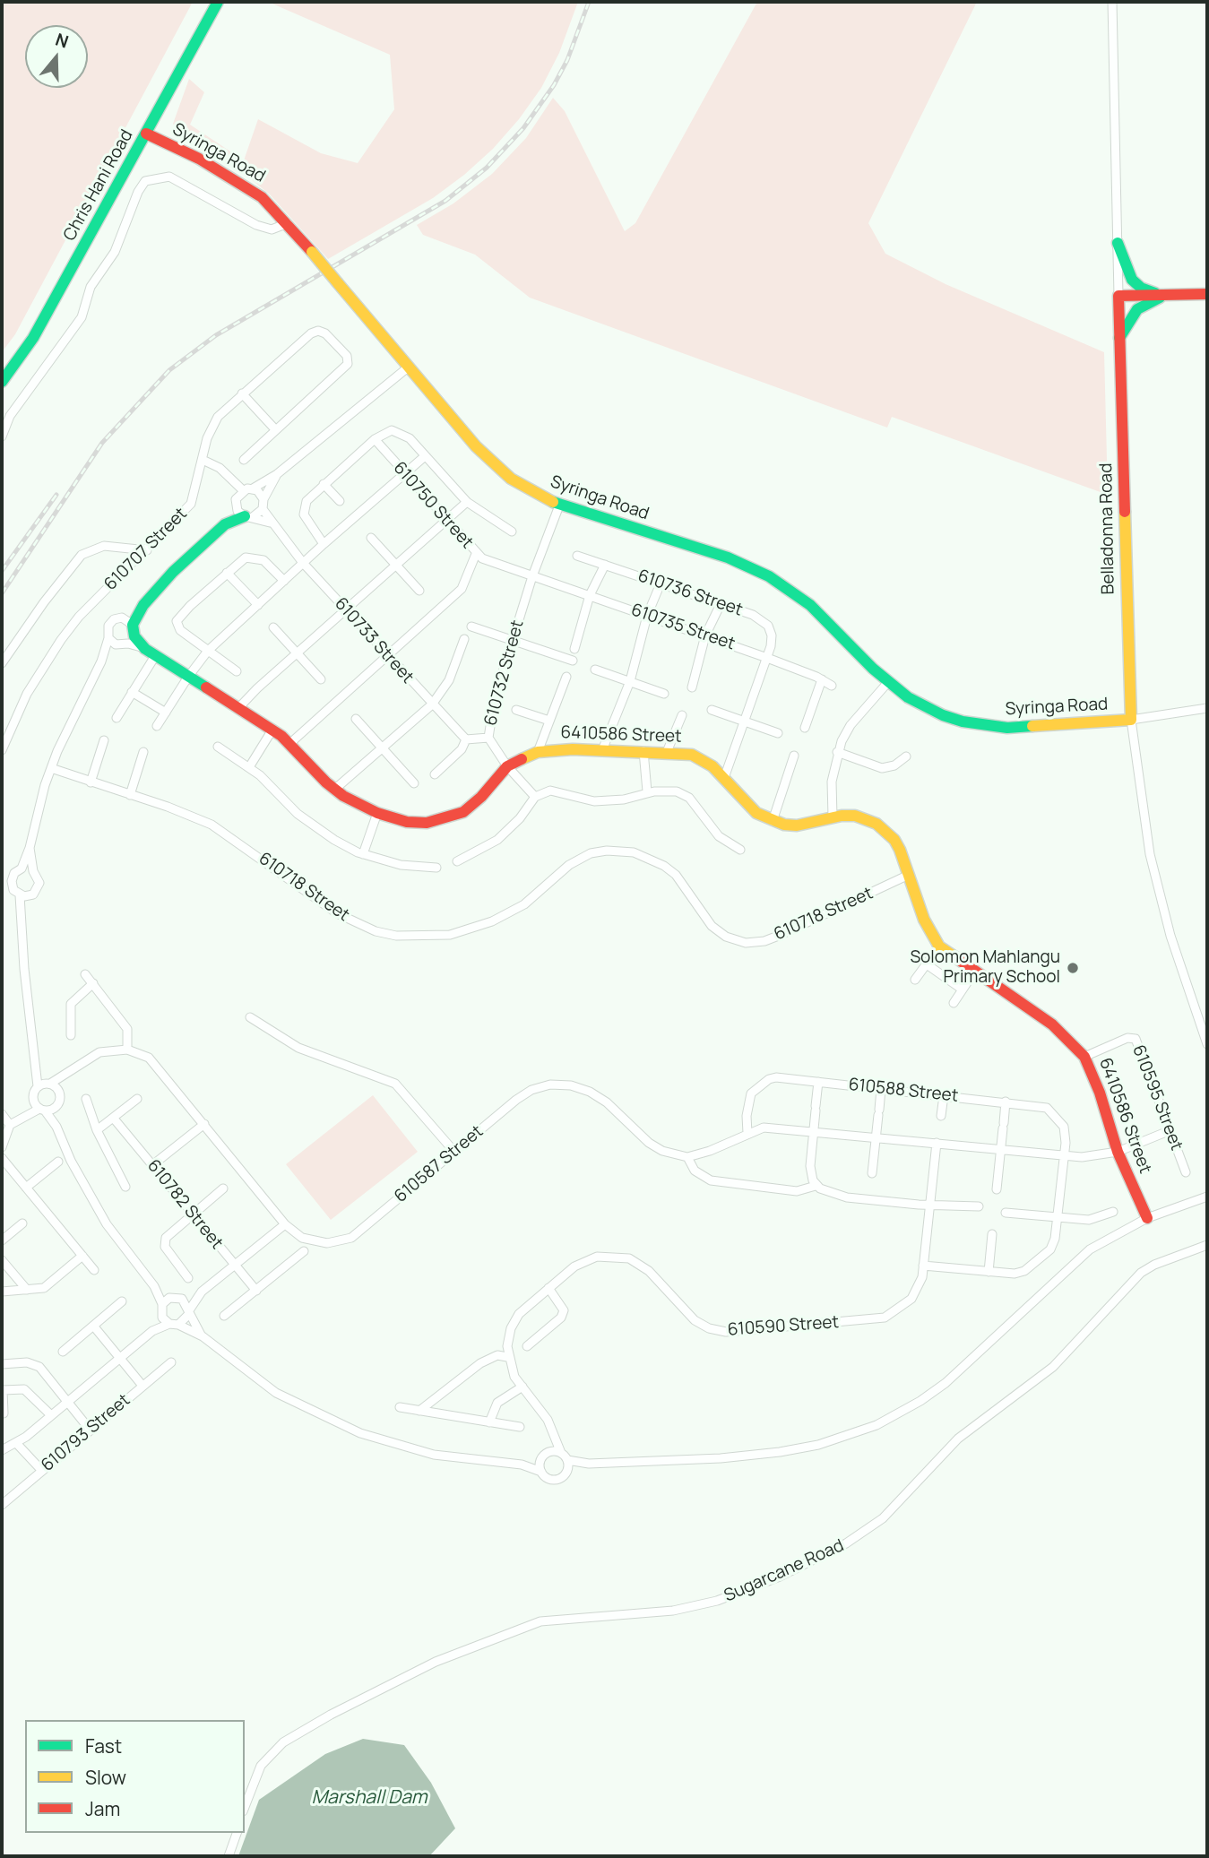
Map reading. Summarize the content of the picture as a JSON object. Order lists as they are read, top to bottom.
{
  "streets": {
    "street": [
      "Syringa Road",
      "Chris Hani Road",
      "610750 Street",
      "Belladonna Road",
      "610707 Street",
      "610736 Street",
      "610735 Street",
      "610733 Street",
      "610732 Street",
      "6410586 Street",
      "610718 Street",
      "610588 Street",
      "610595 Street",
      "610587 Street",
      "610782 Street",
      "610590 Street",
      "610793 Street",
      "Sugarcane Road"
    ]
  },
  "crossings": [
    ["Syringa Road", "Chris Hani Road"],
    ["Syringa Road", "Belladonna Road"],
    ["Syringa Road", "610732 Street"],
    ["610750 Street", "610735 Street"],
    ["610750 Street", "610732 Street"],
    ["610736 Street", "610735 Street"],
    ["610735 Street", "610732 Street"],
    ["610732 Street", "6410586 Street"],
    ["6410586 Street", "610718 Street"],
    ["6410586 Street", "610595 Street"],
    ["610588 Street", "610590 Street"]
  ],
  "water": ["Marshall Dam"],
  "places": ["Solomon Mahlangu Primary School"],
  "legend": ["Fast", "Slow", "Jam"],
  "north": "top"
}
